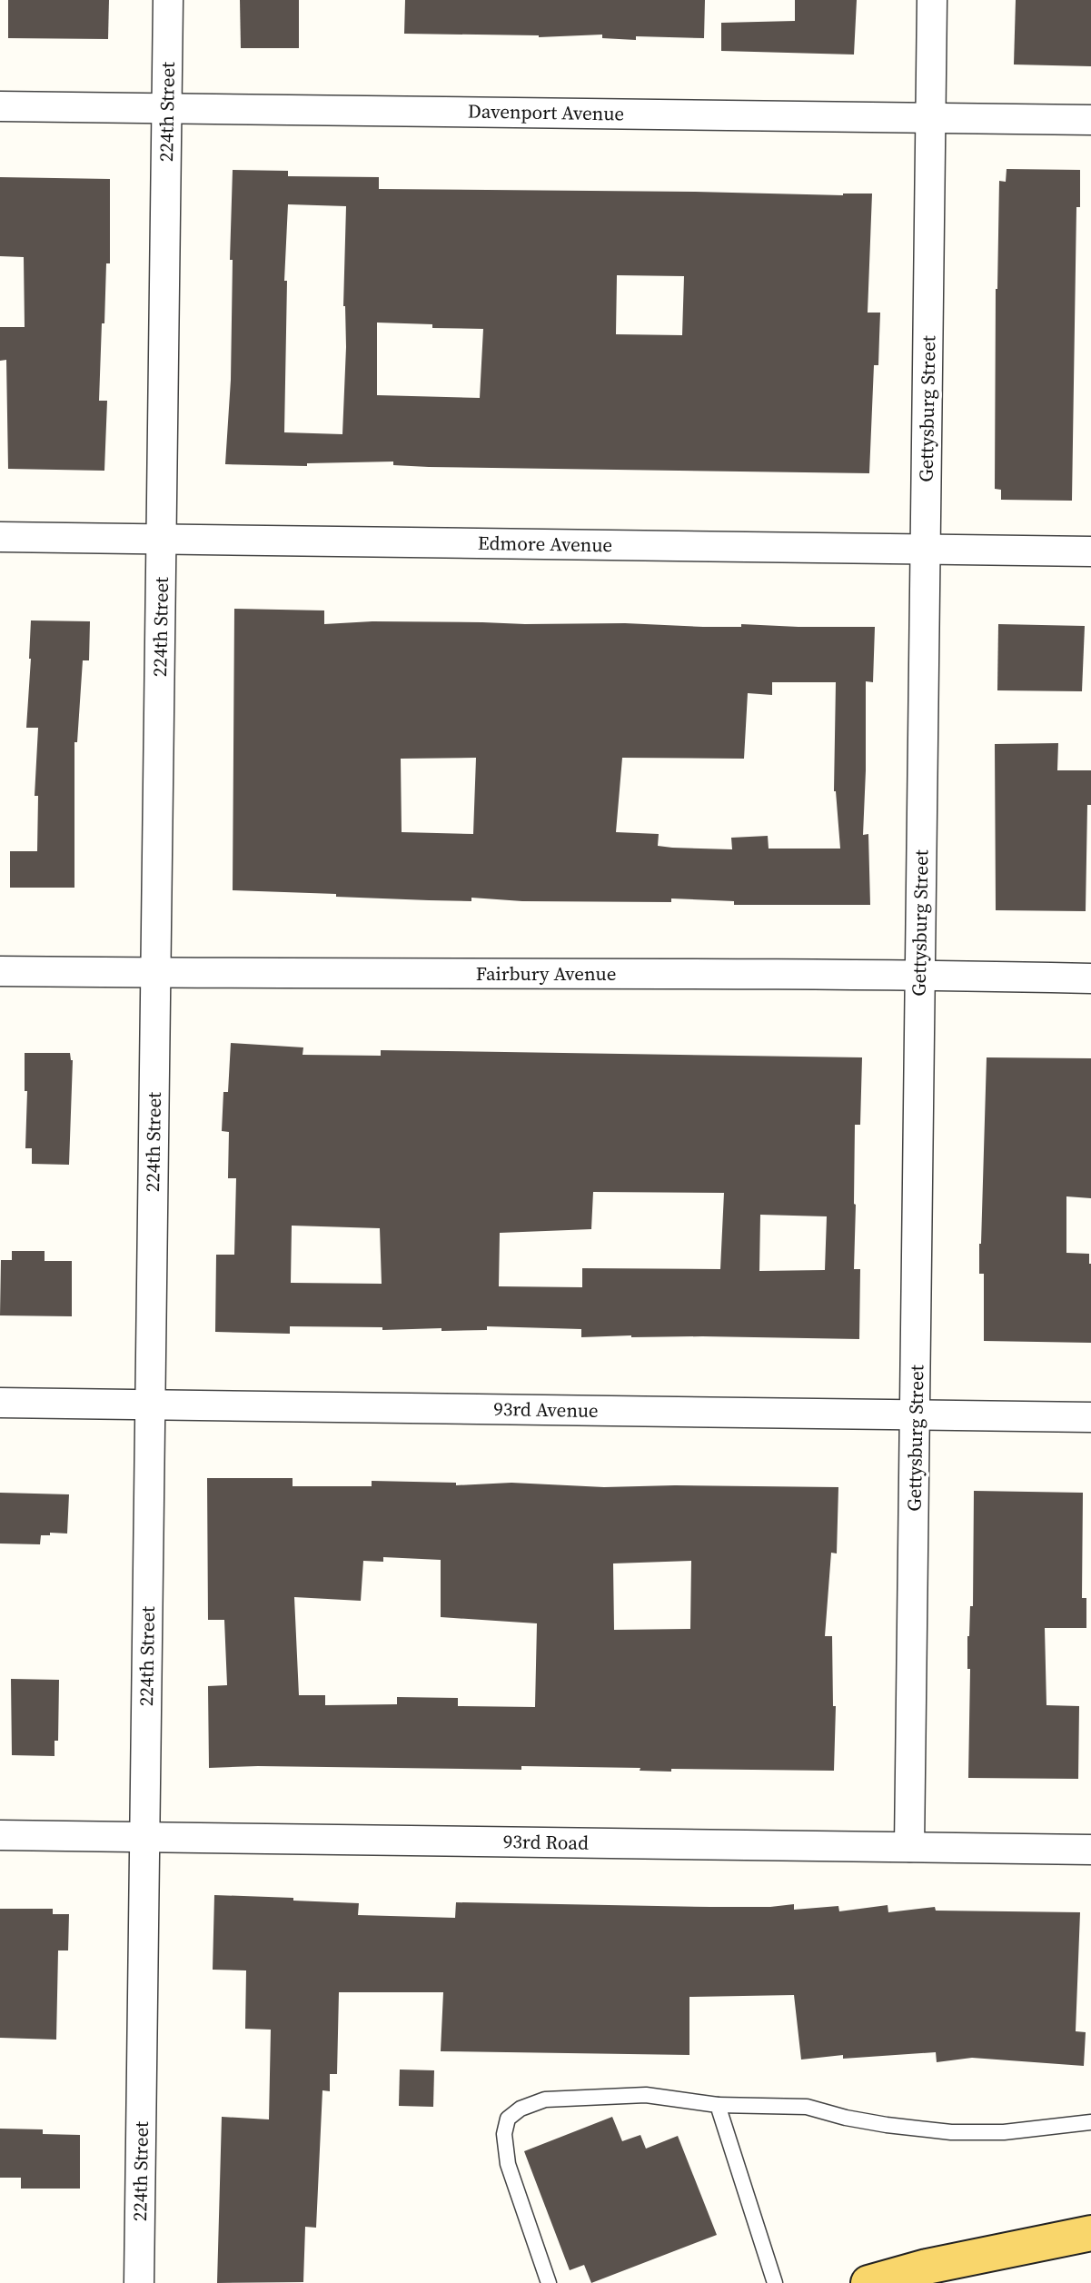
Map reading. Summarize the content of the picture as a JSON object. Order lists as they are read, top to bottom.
{
  "streets": {
    "street": [
      "224th Street",
      "Davenport Avenue",
      "Gettysburg Street",
      "Edmore Avenue",
      "Fairbury Avenue",
      "93rd Avenue",
      "93rd Road"
    ]
  },
  "crossings": [
    ["224th Street", "Davenport Avenue"],
    ["224th Street", "Edmore Avenue"],
    ["224th Street", "Fairbury Avenue"],
    ["224th Street", "93rd Avenue"],
    ["224th Street", "93rd Road"],
    ["Davenport Avenue", "Gettysburg Street"],
    ["Gettysburg Street", "Edmore Avenue"],
    ["Gettysburg Street", "Fairbury Avenue"],
    ["Gettysburg Street", "93rd Avenue"],
    ["Gettysburg Street", "93rd Road"]
  ]
}
